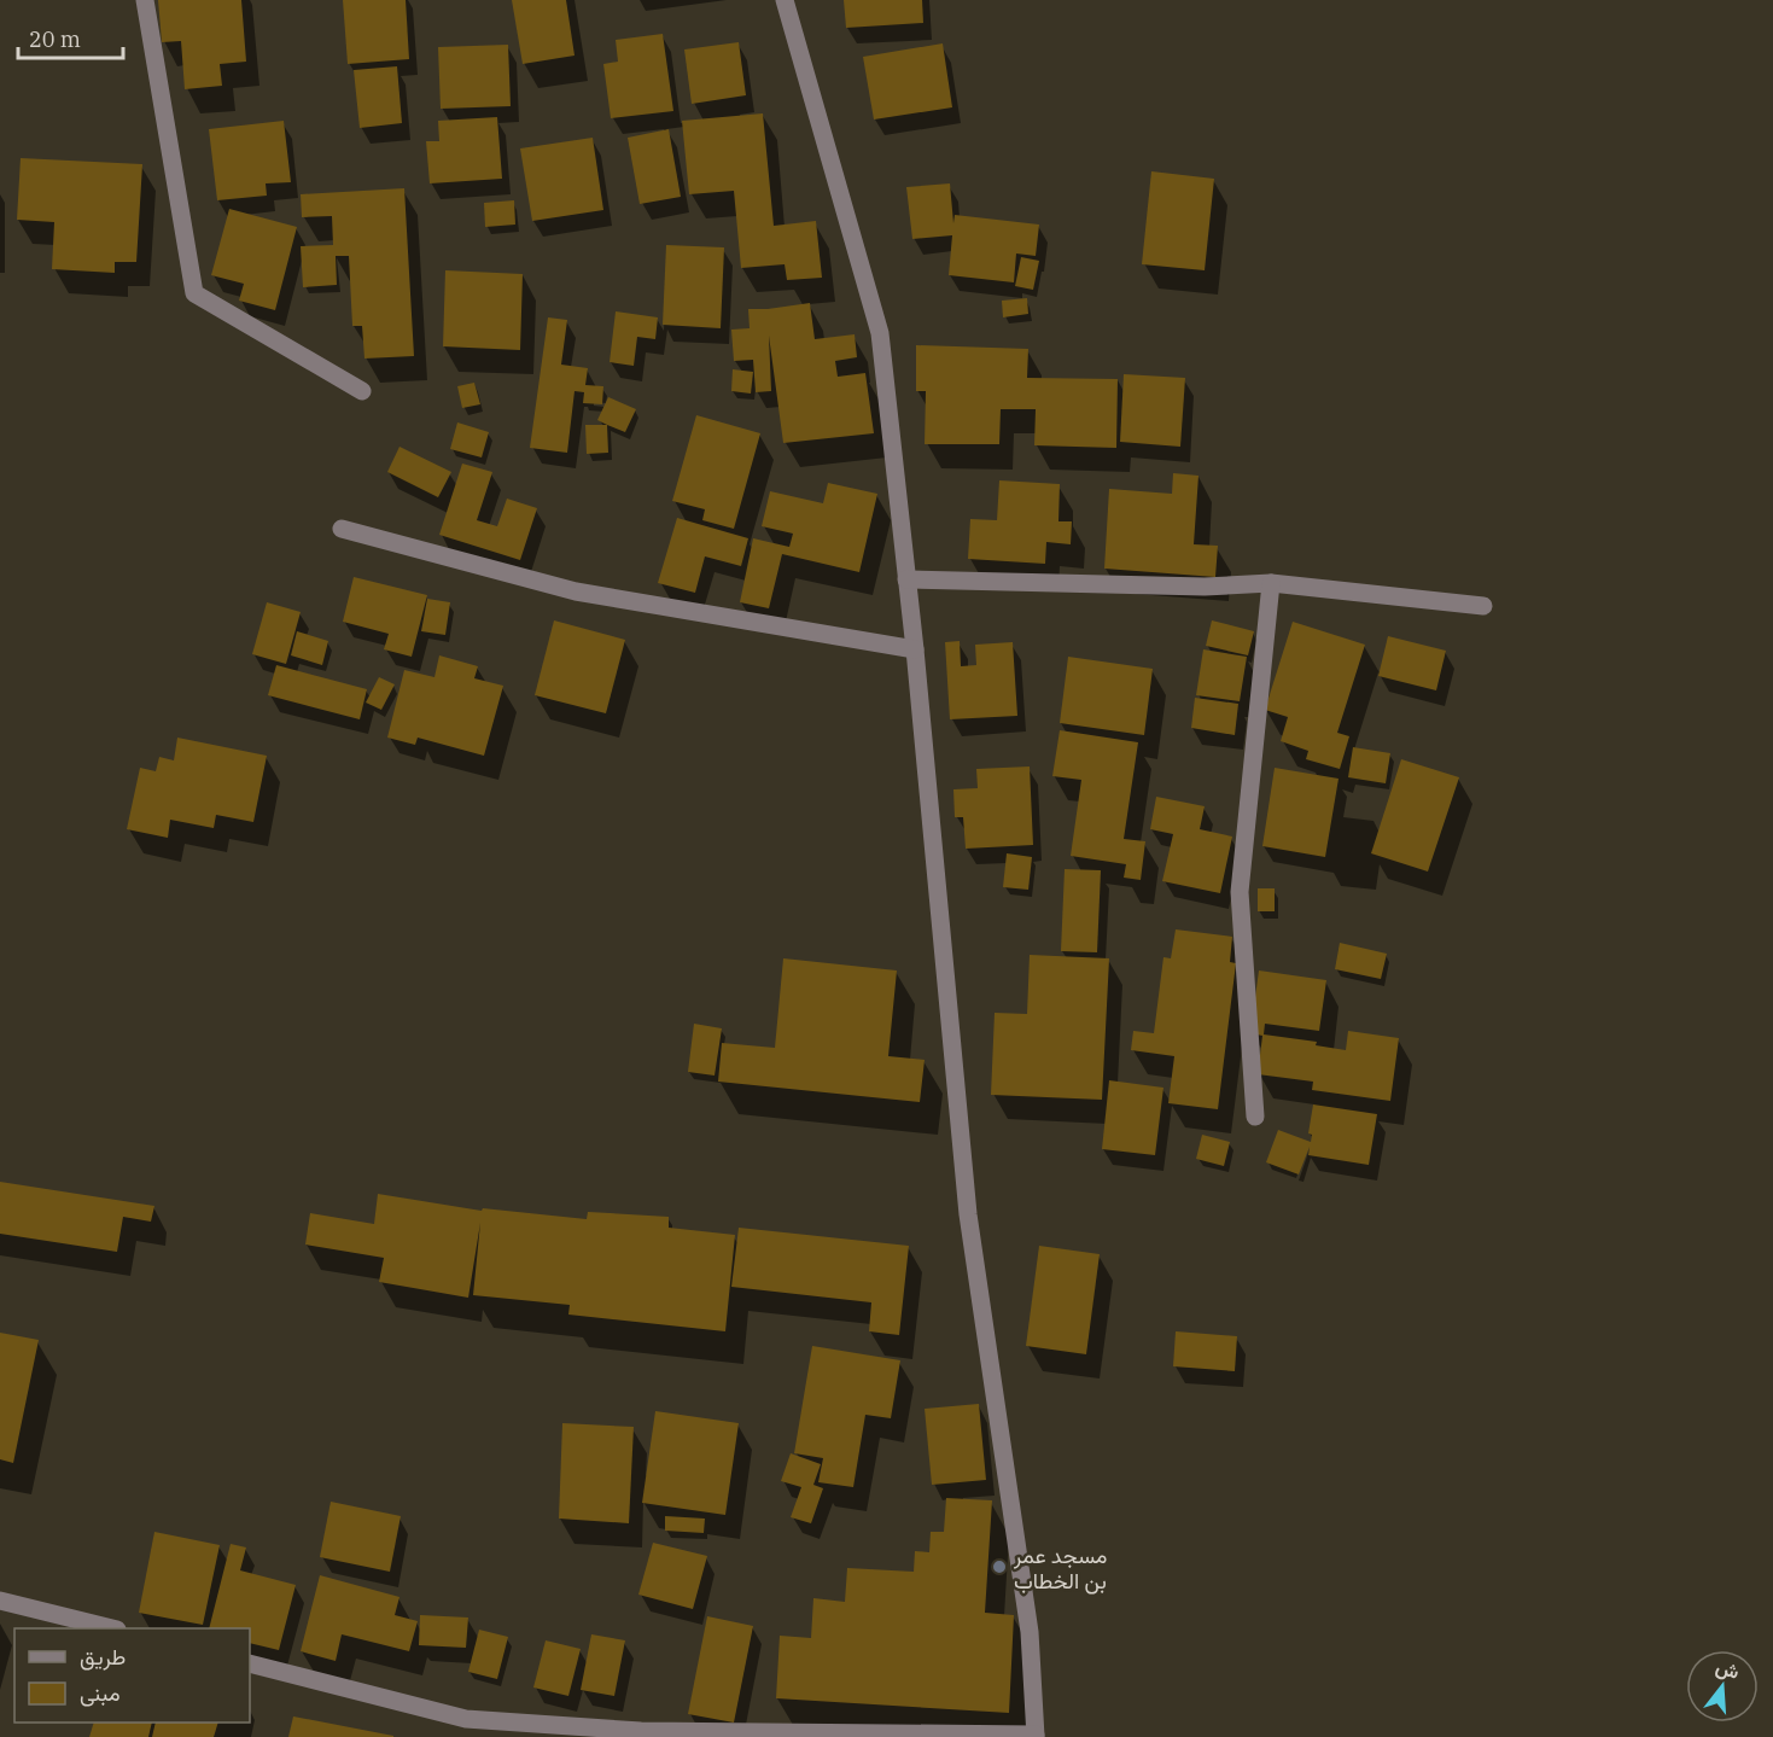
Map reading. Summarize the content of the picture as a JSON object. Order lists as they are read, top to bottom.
{
  "places": ["مسجد عمر بن الخطاب"],
  "legend": ["طريق", "مبنى"],
  "scale_bar": "20 m",
  "north": "top"
}
